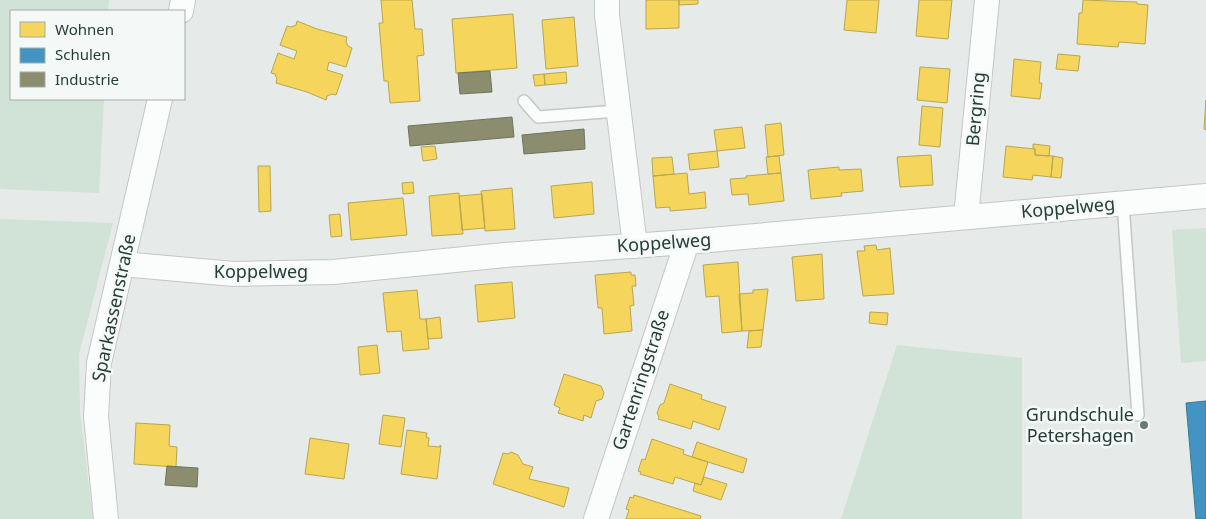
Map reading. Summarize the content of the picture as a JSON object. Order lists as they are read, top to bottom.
{
  "streets": {
    "street": [
      "Bergring",
      "Koppelweg",
      "Sparkassenstraße",
      "Gartenringstraße"
    ]
  },
  "crossings": [
    ["Bergring", "Koppelweg"],
    ["Koppelweg", "Sparkassenstraße"],
    ["Koppelweg", "Gartenringstraße"]
  ],
  "places": ["Grundschule Petershagen"],
  "legend": ["Wohnen", "Schulen", "Industrie"]
}
